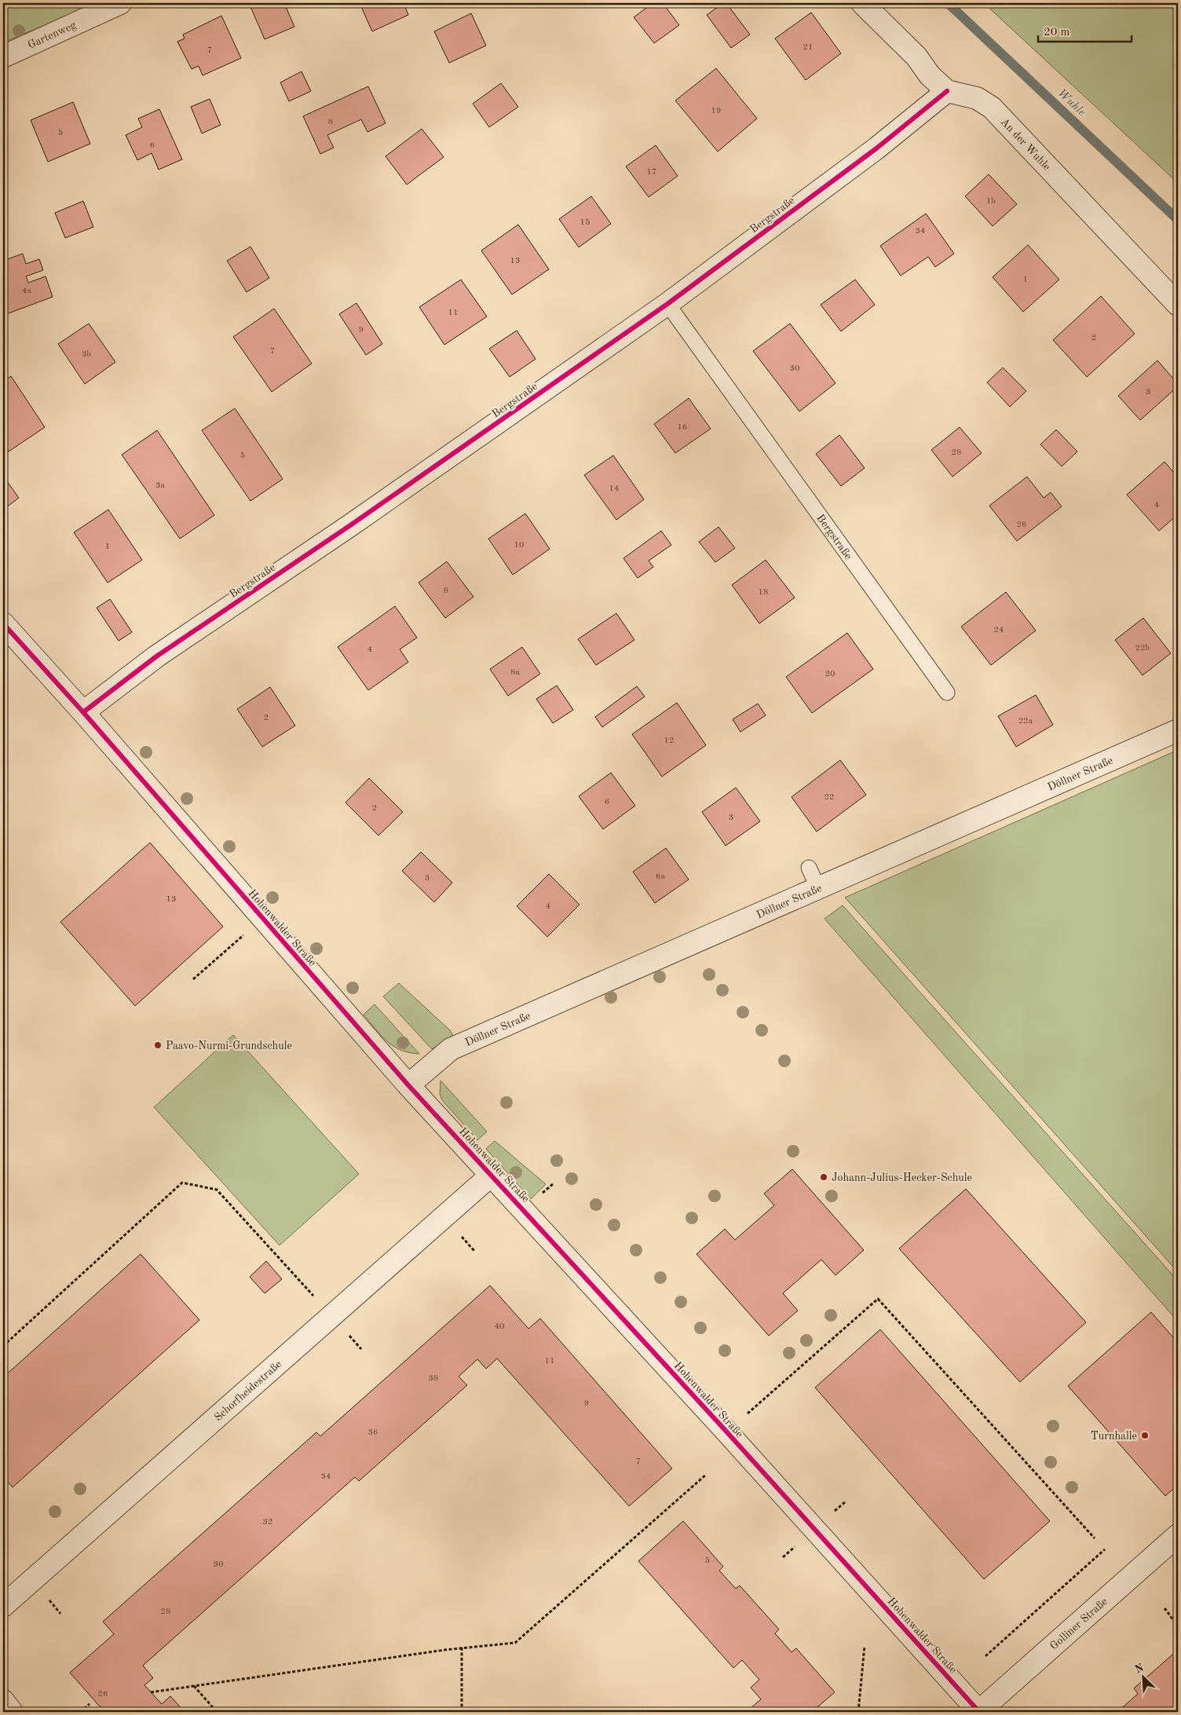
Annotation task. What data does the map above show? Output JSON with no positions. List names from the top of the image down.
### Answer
{
  "streets": {
    "street": [
      "Gartenweg",
      "An der Wuhle",
      "Bergstraße",
      "Döllner Straße",
      "Hohenwalder Straße",
      "Schorfheidestraße",
      "Golliner Straße"
    ]
  },
  "crossings": [
    ["An der Wuhle", "Bergstraße"],
    ["Bergstraße", "Hohenwalder Straße"],
    ["Döllner Straße", "Hohenwalder Straße"],
    ["Hohenwalder Straße", "Schorfheidestraße"],
    ["Hohenwalder Straße", "Golliner Straße"]
  ],
  "water": ["Wuhle"],
  "places": ["Paavo-Nurmi-Grundschule", "Johann-Julius-Hecker-Schule", "Turnhalle"],
  "house_numbers": [
    "21",
    "7",
    "19",
    "8",
    "5",
    "6",
    "17",
    "1b",
    "15",
    "34",
    "13",
    "1",
    "4a",
    "11",
    "9",
    "2",
    "7",
    "3b",
    "30",
    "3",
    "16",
    "28",
    "5",
    "3a",
    "14",
    "4",
    "26",
    "10",
    "1",
    "8",
    "18",
    "24",
    "22b",
    "4",
    "8a",
    "20",
    "2",
    "22a",
    "12",
    "22",
    "6",
    "2",
    "3",
    "6a",
    "3",
    "13",
    "4",
    "40",
    "11",
    "38",
    "9",
    "36",
    "7",
    "34",
    "32",
    "5",
    "30",
    "28",
    "26"
  ],
  "scale_bar": "20 m",
  "north": "top left"
}
